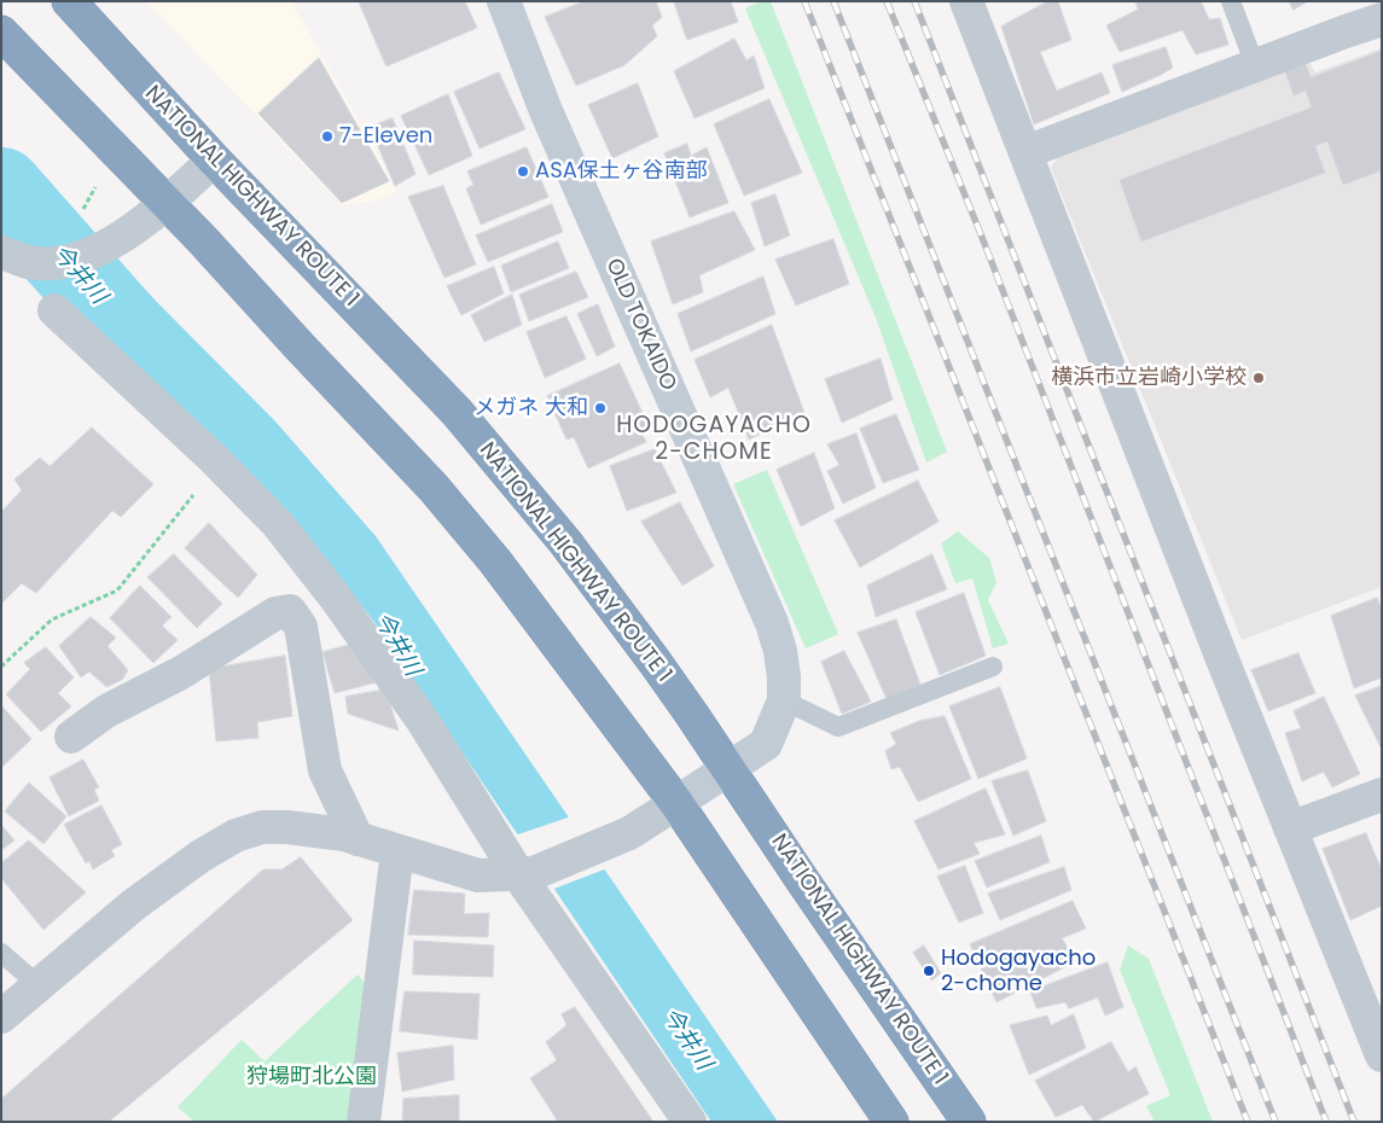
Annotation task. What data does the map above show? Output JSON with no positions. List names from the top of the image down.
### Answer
{
  "streets": {
    "highway": ["NATIONAL HIGHWAY ROUTE 1"],
    "street": ["OLD TOKAIDO"]
  },
  "crossings": [
    ["NATIONAL HIGHWAY ROUTE 1", "OLD TOKAIDO"]
  ],
  "districts": ["HODOGAYACHO 2-CHOME"],
  "water": ["今井川"],
  "parks": ["狩場町北公園"],
  "places": [
    "7-Eleven",
    "ASA保土ヶ谷南部",
    "横浜市立岩崎小学校",
    "メガネ 大和",
    "Hodogayacho 2-chome"
  ]
}
